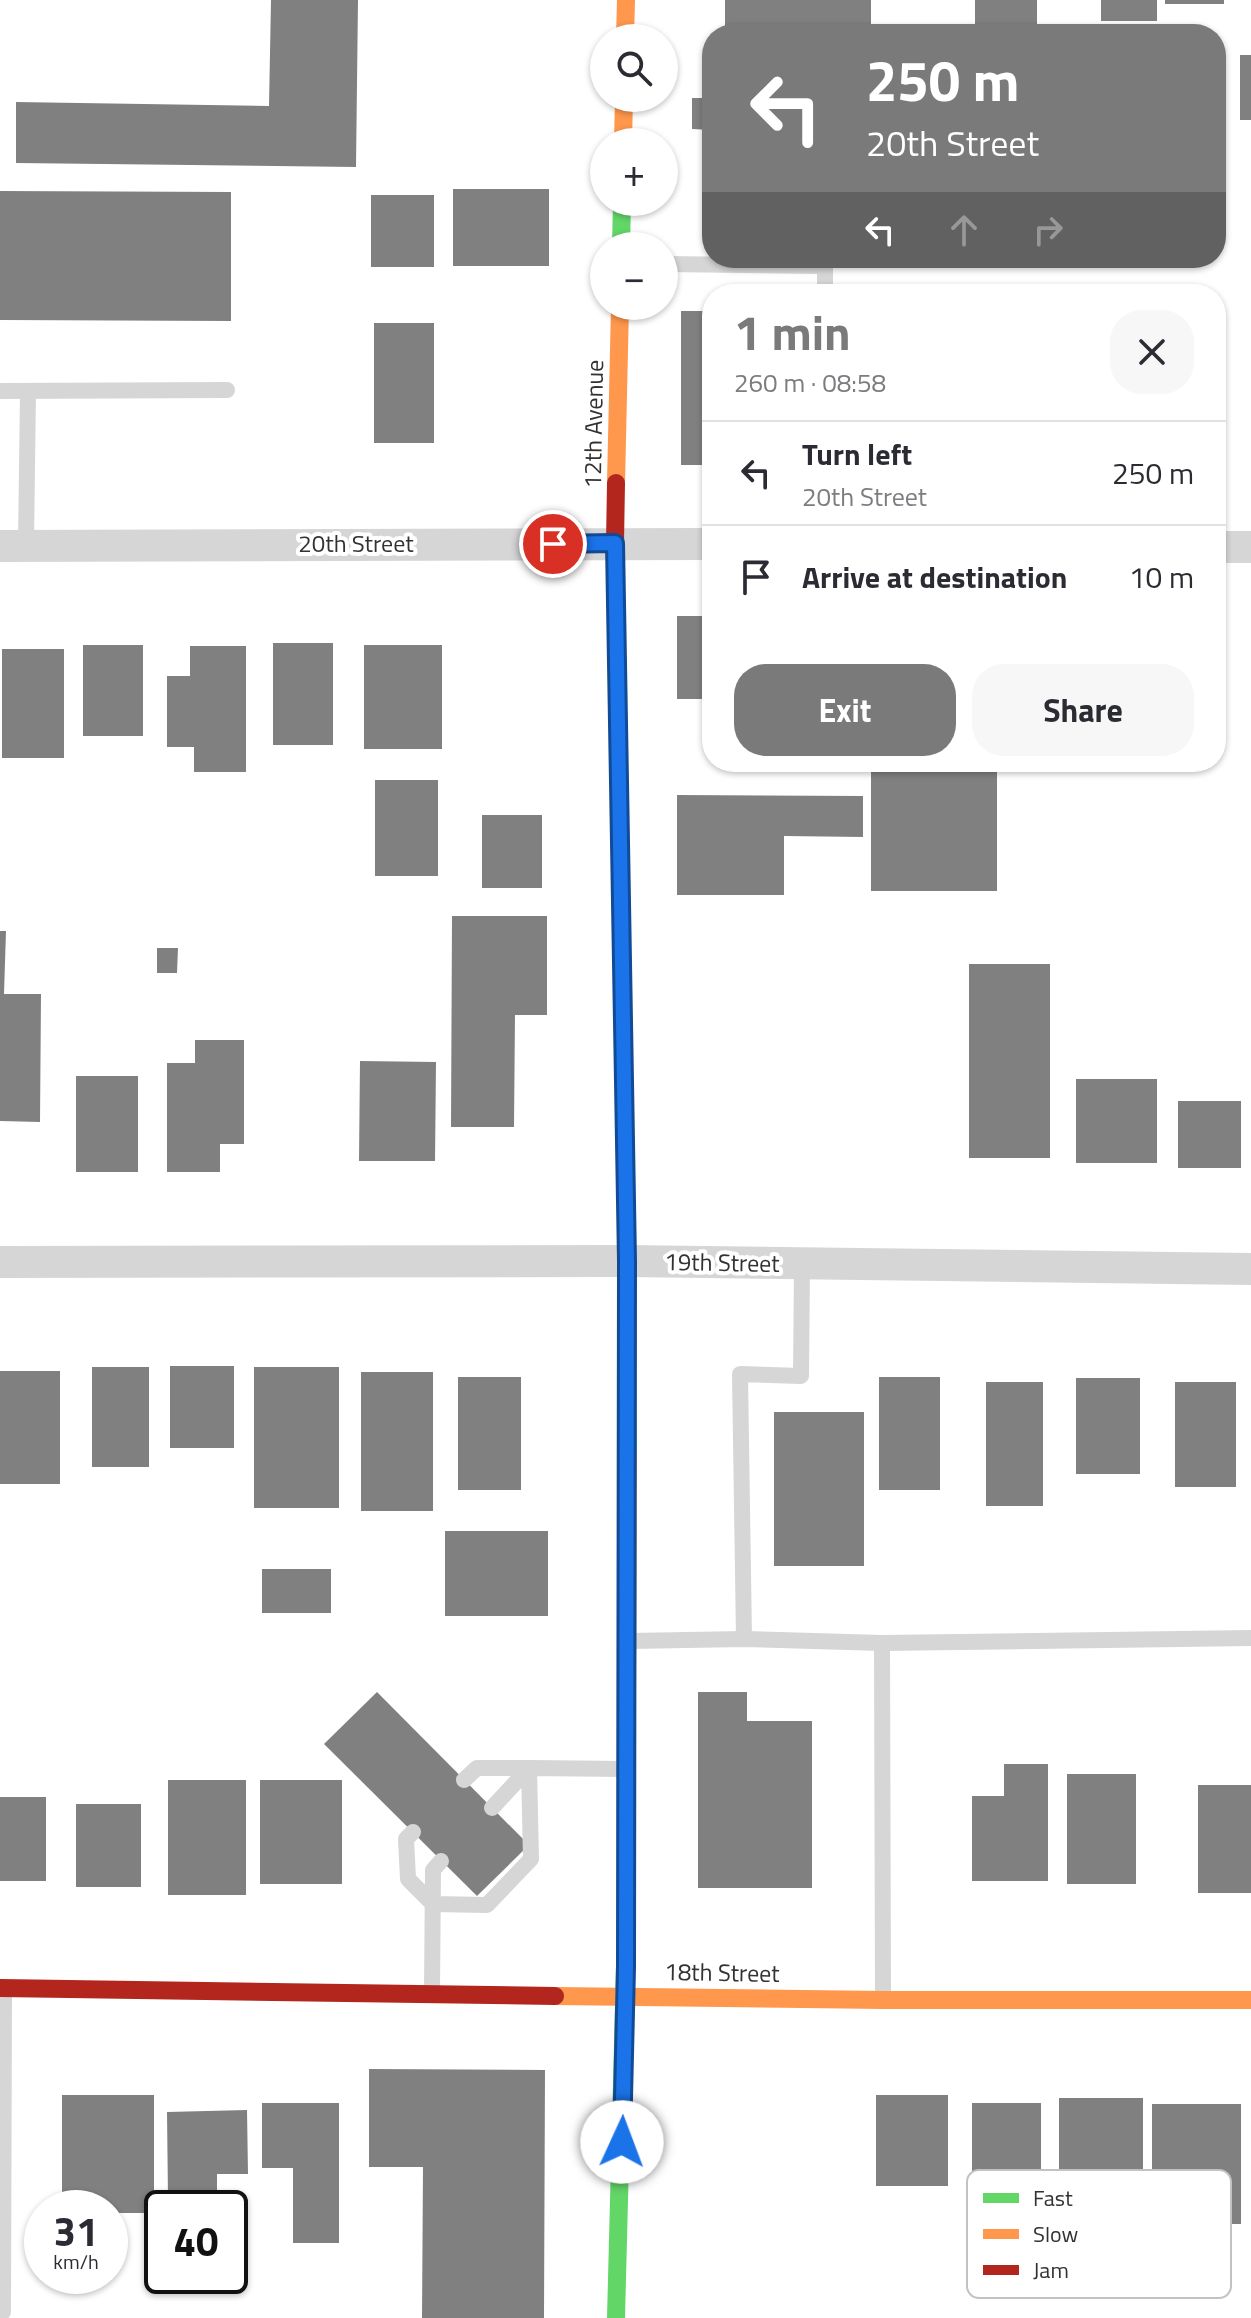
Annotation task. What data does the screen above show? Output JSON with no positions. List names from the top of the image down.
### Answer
{
  "streets": {
    "street": [
      "12th Avenue",
      "20th Street",
      "19th Street",
      "18th Street"
    ]
  },
  "crossings": [
    ["12th Avenue", "20th Street"],
    ["12th Avenue", "19th Street"],
    ["12th Avenue", "18th Street"]
  ],
  "legend": ["Fast", "Slow", "Jam"],
  "page": {
    "map_buttons": ["+", "−"],
    "turn": ["250 m", "20th Street"],
    "heading": ["1 min", "260 m · 08:58"],
    "list": [
      {
        "name": "Turn left",
        "note": "20th Street",
        "value": "250 m"
      },
      {
        "name": "Arrive at destination",
        "value": "10 m"
      }
    ],
    "buttons": ["Exit", "Share"],
    "speed": "31 km/h",
    "limit": "40"
  }
}
